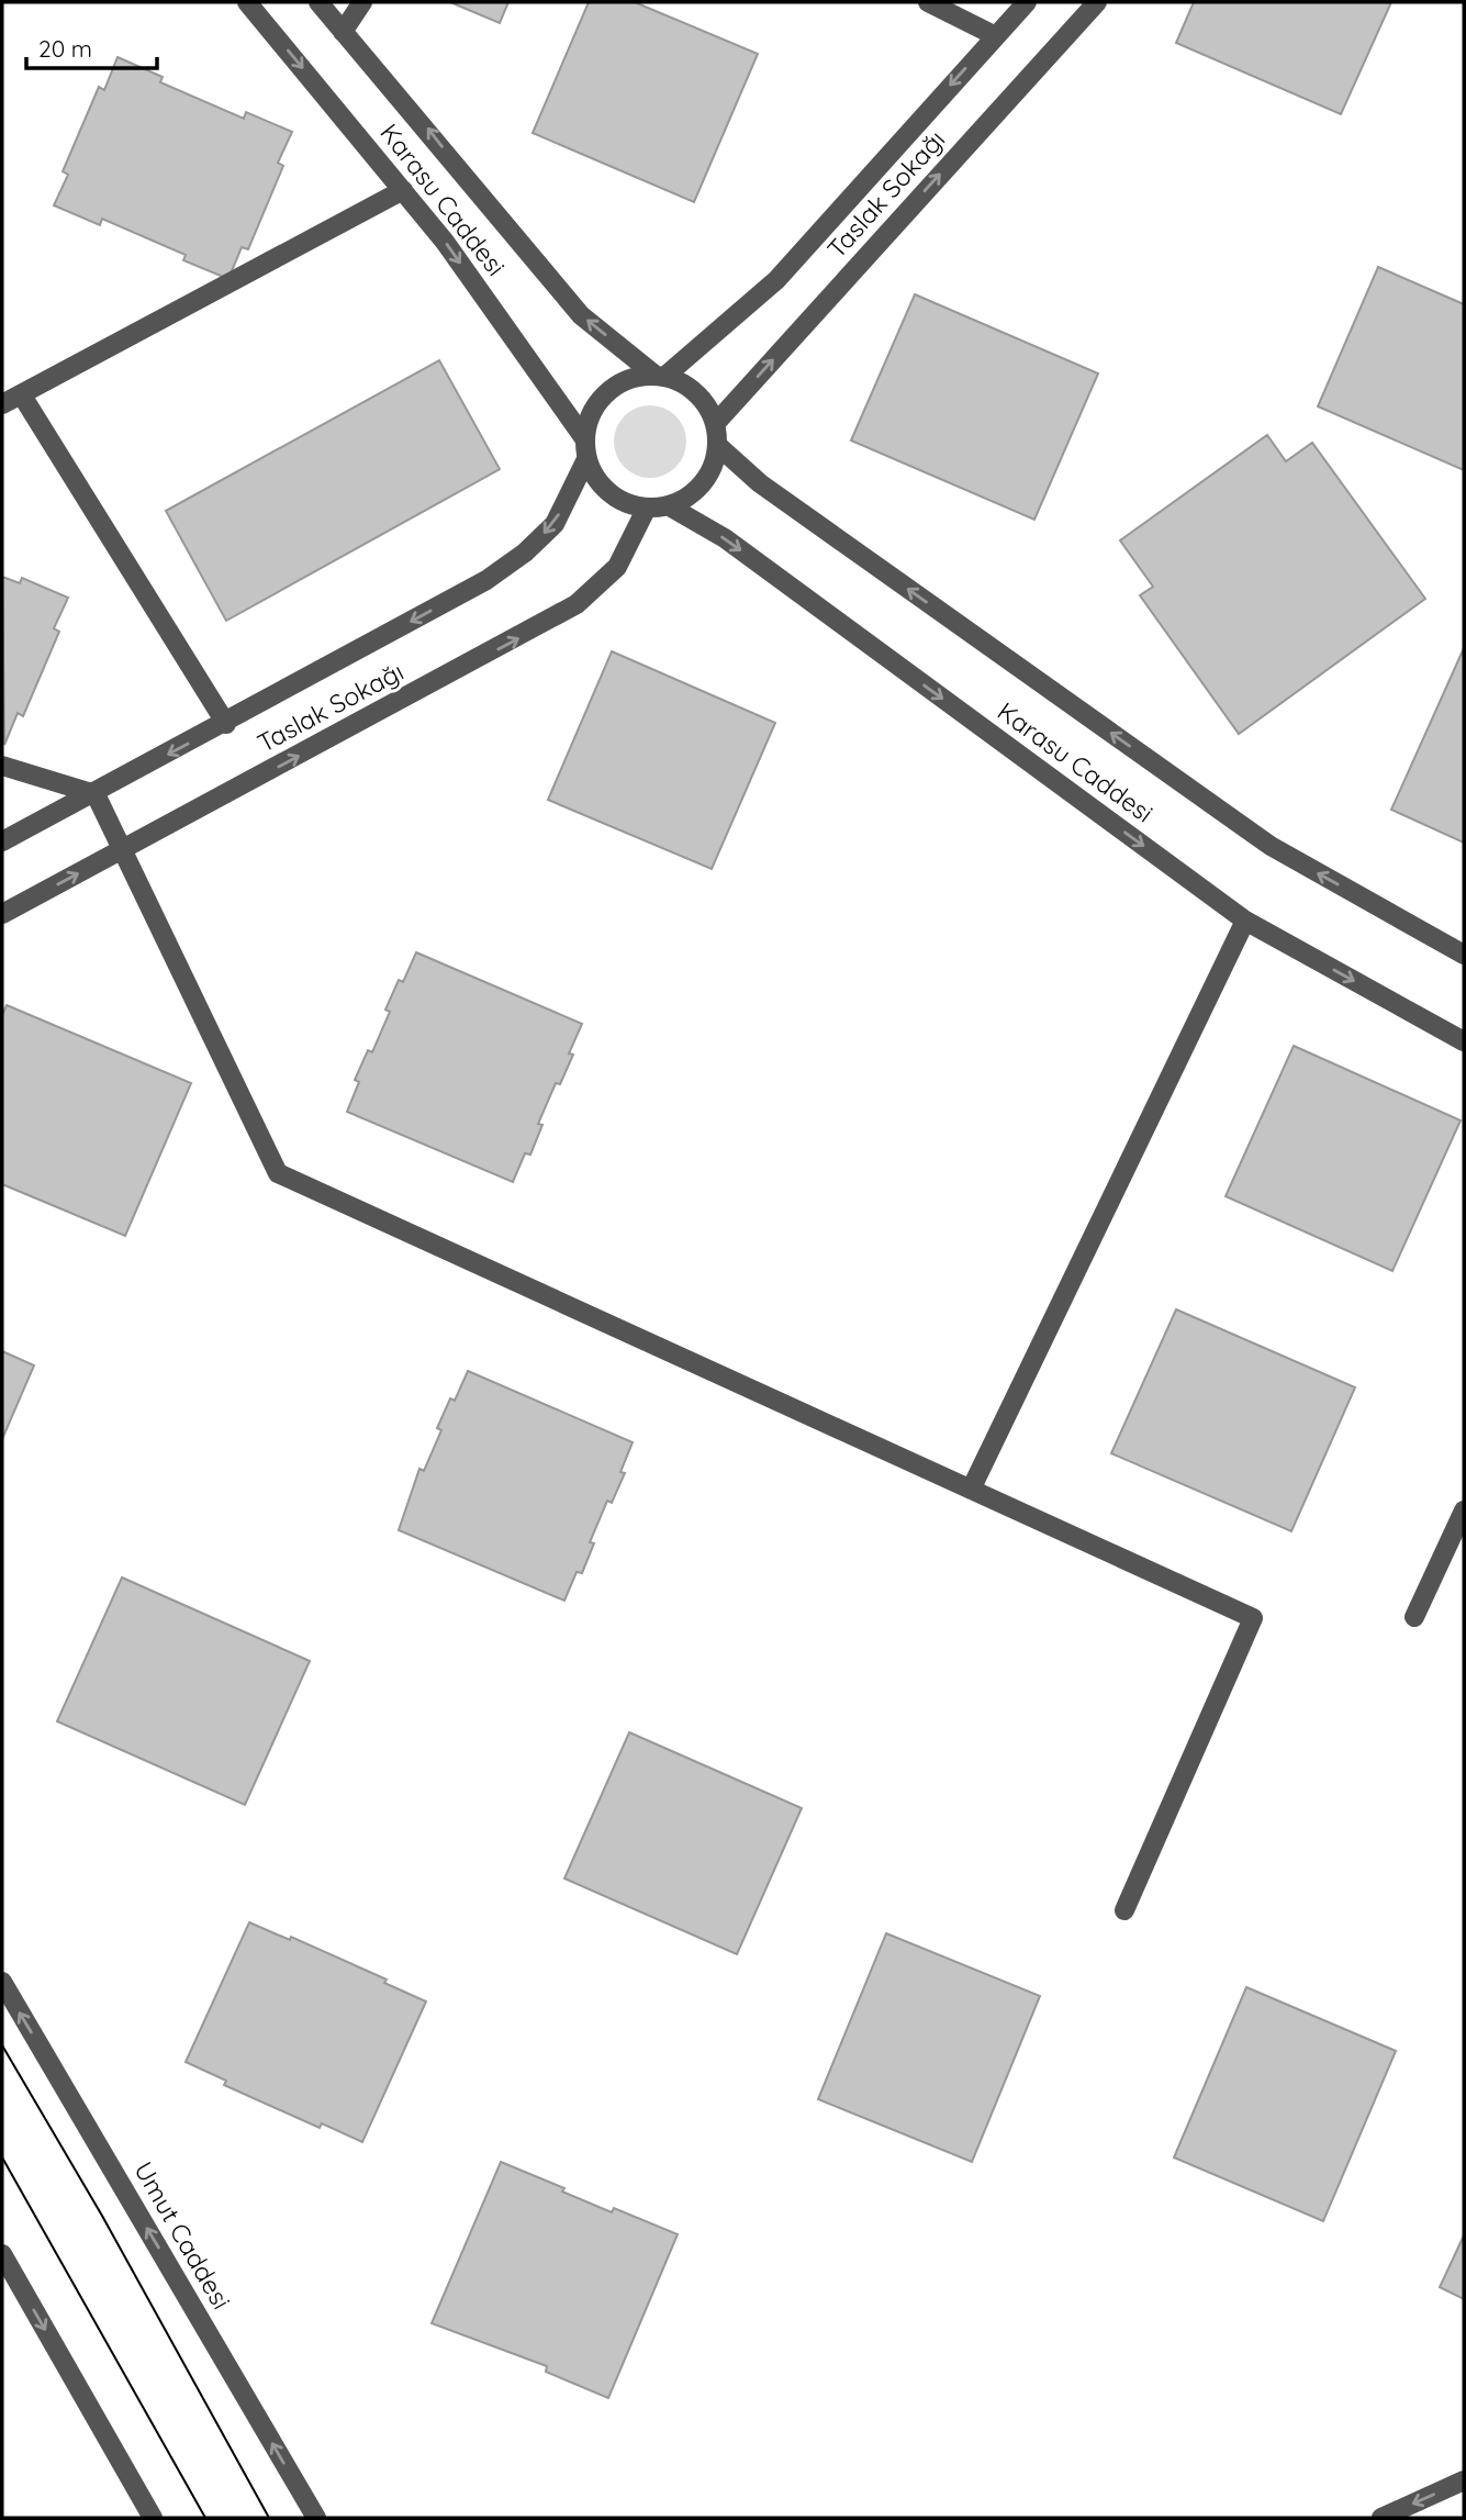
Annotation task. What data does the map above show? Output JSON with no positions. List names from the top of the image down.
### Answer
{
  "streets": {
    "street": ["Taslak Sokağı", "Karasu Caddesi", "Umut Caddesi"]
  },
  "crossings": [
    ["Taslak Sokağı", "Karasu Caddesi"]
  ],
  "scale_bar": "20 m"
}
